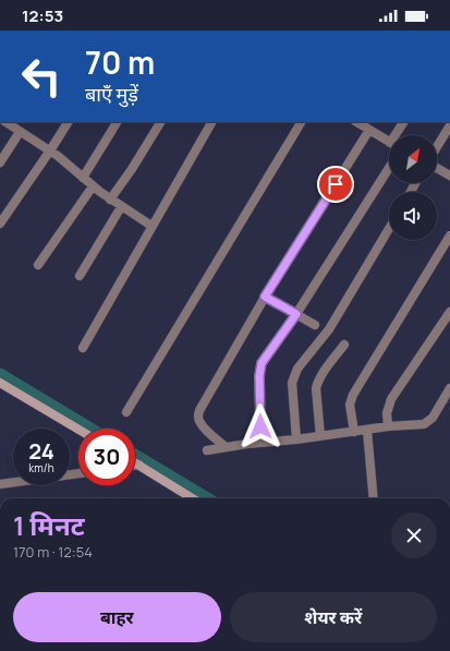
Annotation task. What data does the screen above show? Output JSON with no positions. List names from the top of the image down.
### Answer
{
  "north": "top right",
  "page": {
    "status": "12:53",
    "turn": ["70 m", "बाएँ मुड़ें"],
    "speed": "24 km/h",
    "limit": "30",
    "heading": ["1 मिनट", "170 m · 12:54"],
    "buttons": ["बाहर", "शेयर करें"]
  }
}
